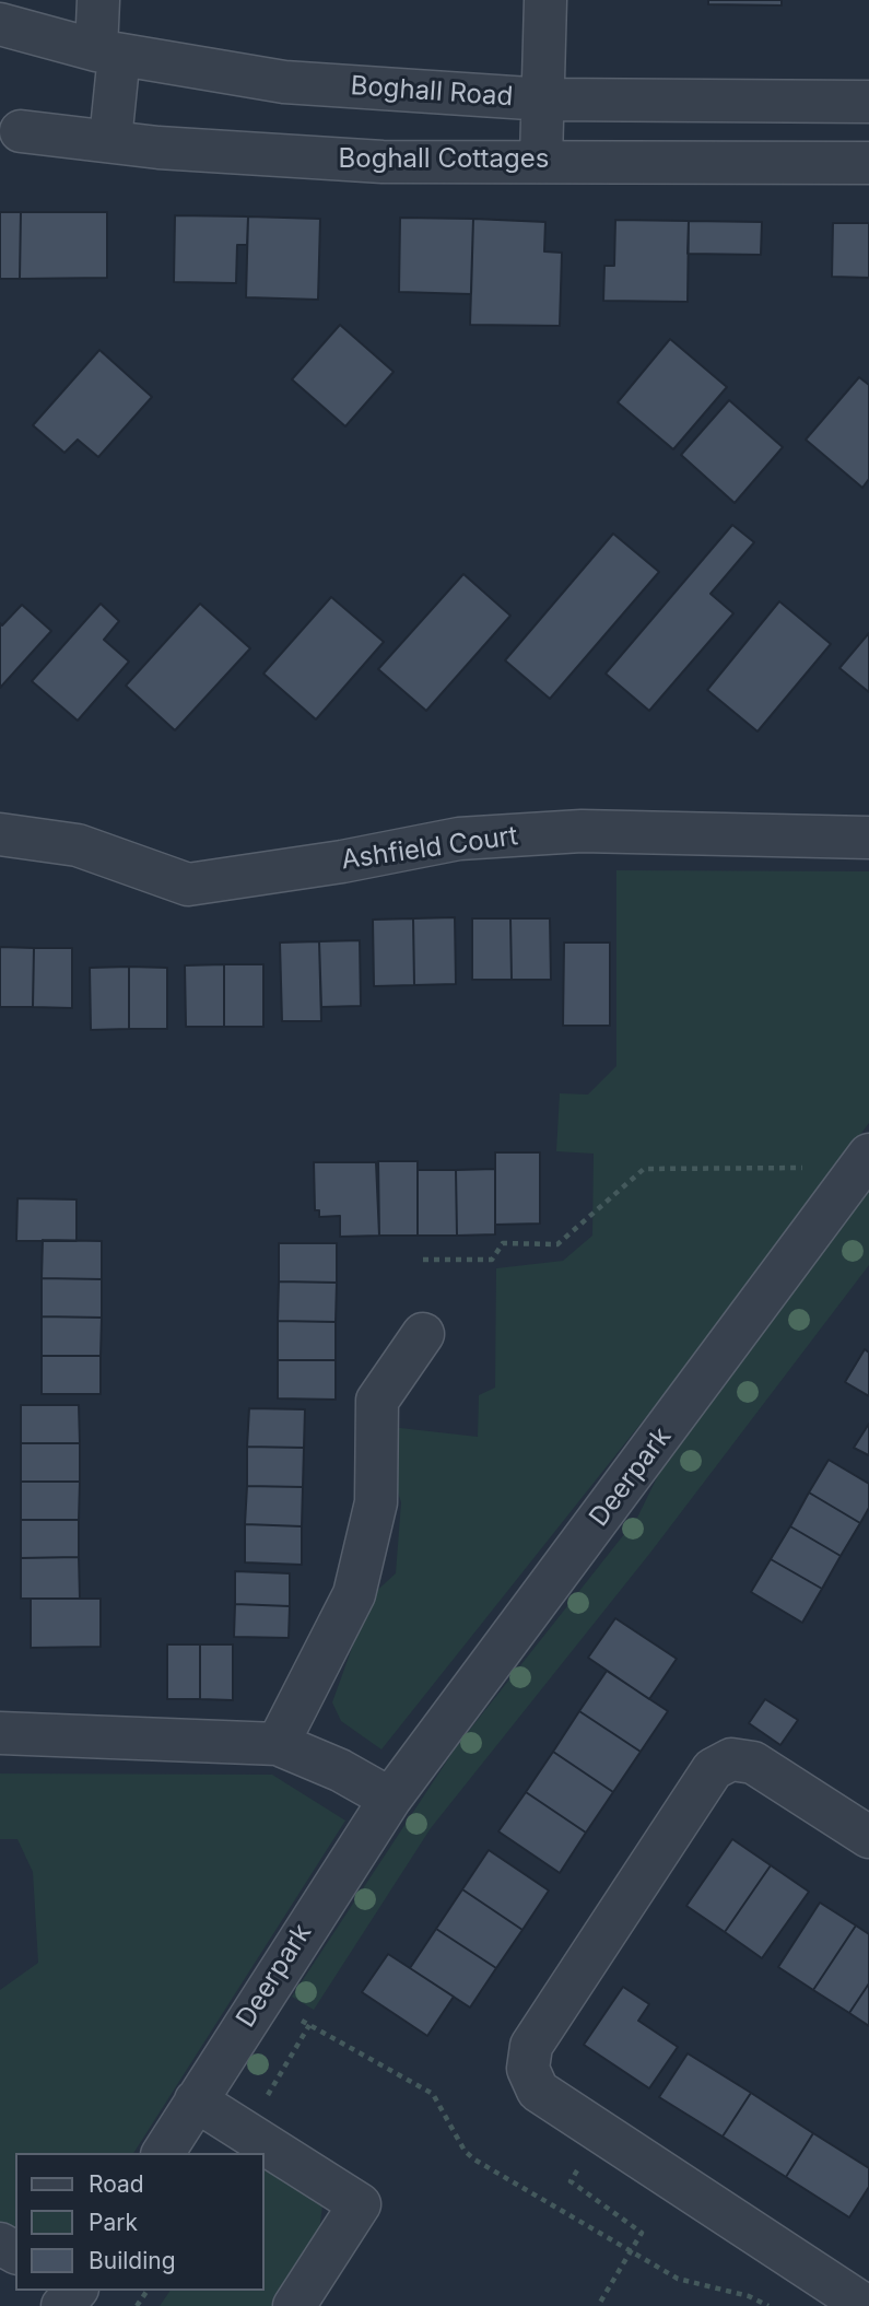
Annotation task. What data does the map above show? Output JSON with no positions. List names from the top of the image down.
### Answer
{
  "streets": {
    "street": [
      "Boghall Road",
      "Boghall Cottages",
      "Ashfield Court",
      "Deerpark"
    ]
  },
  "legend": ["Road", "Park", "Building"]
}
